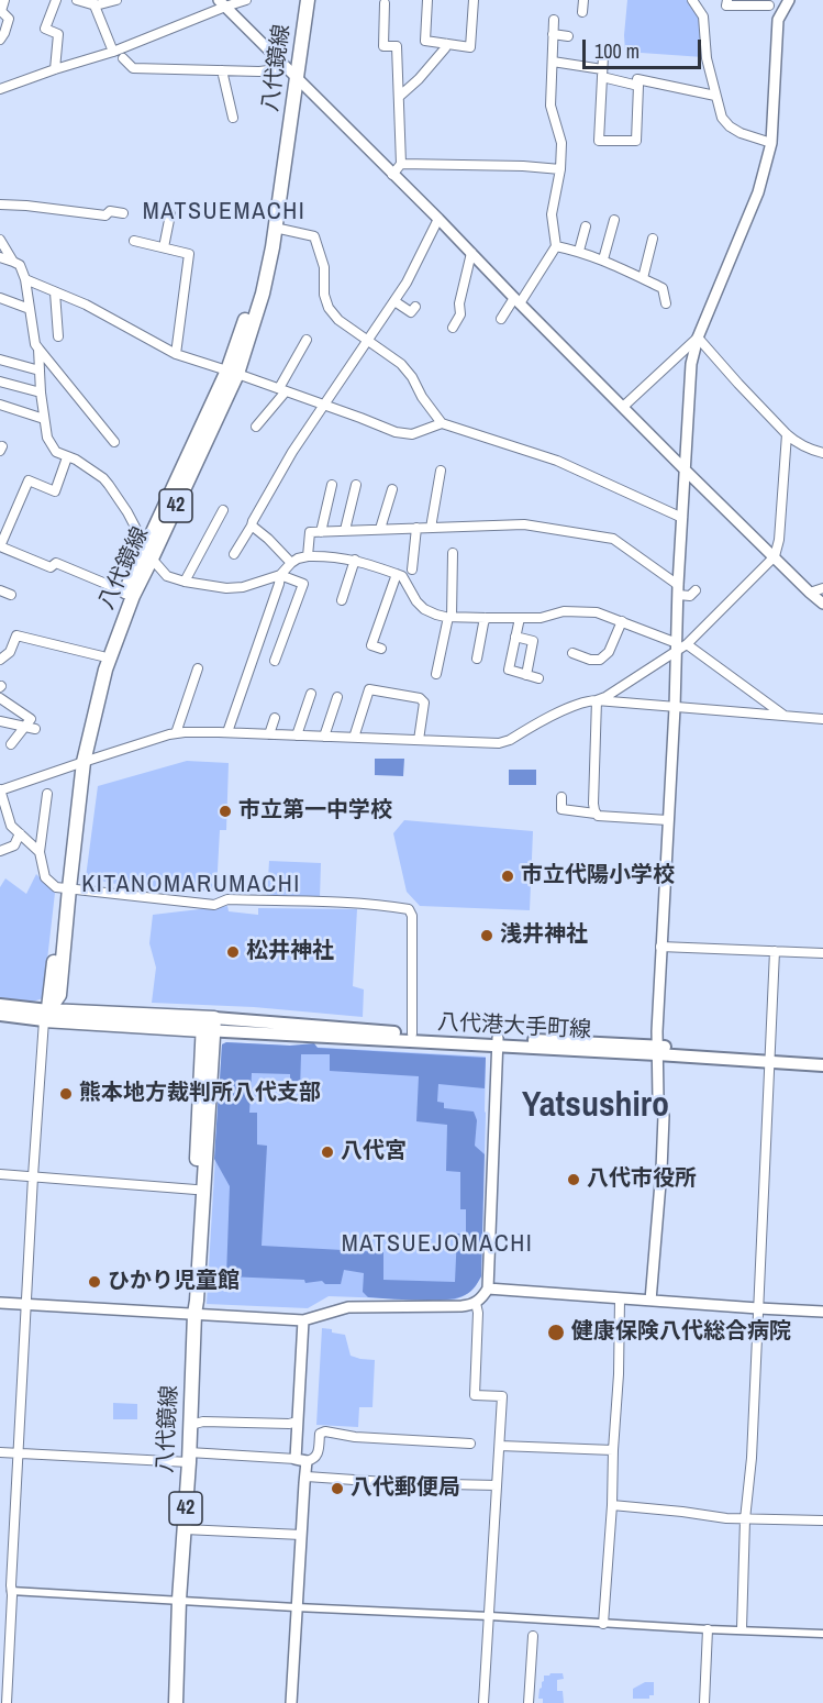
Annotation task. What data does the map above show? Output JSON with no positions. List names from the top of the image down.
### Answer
{
  "streets": {
    "main road": ["八代鏡線", "42", "八代港大手町線"]
  },
  "crossings": [
    ["八代鏡線", "八代港大手町線"]
  ],
  "districts": [
    "MATSUEMACHI",
    "KITANOMARUMACHI",
    "Yatsushiro",
    "MATSUEJOMACHI"
  ],
  "places": [
    "市立第一中学校",
    "市立代陽小学校",
    "浅井神社",
    "松井神社",
    "熊本地方裁判所八代支部",
    "八代宮",
    "八代市役所",
    "ひかり児童館",
    "健康保険八代総合病院",
    "八代郵便局"
  ],
  "scale_bar": "100 m"
}
